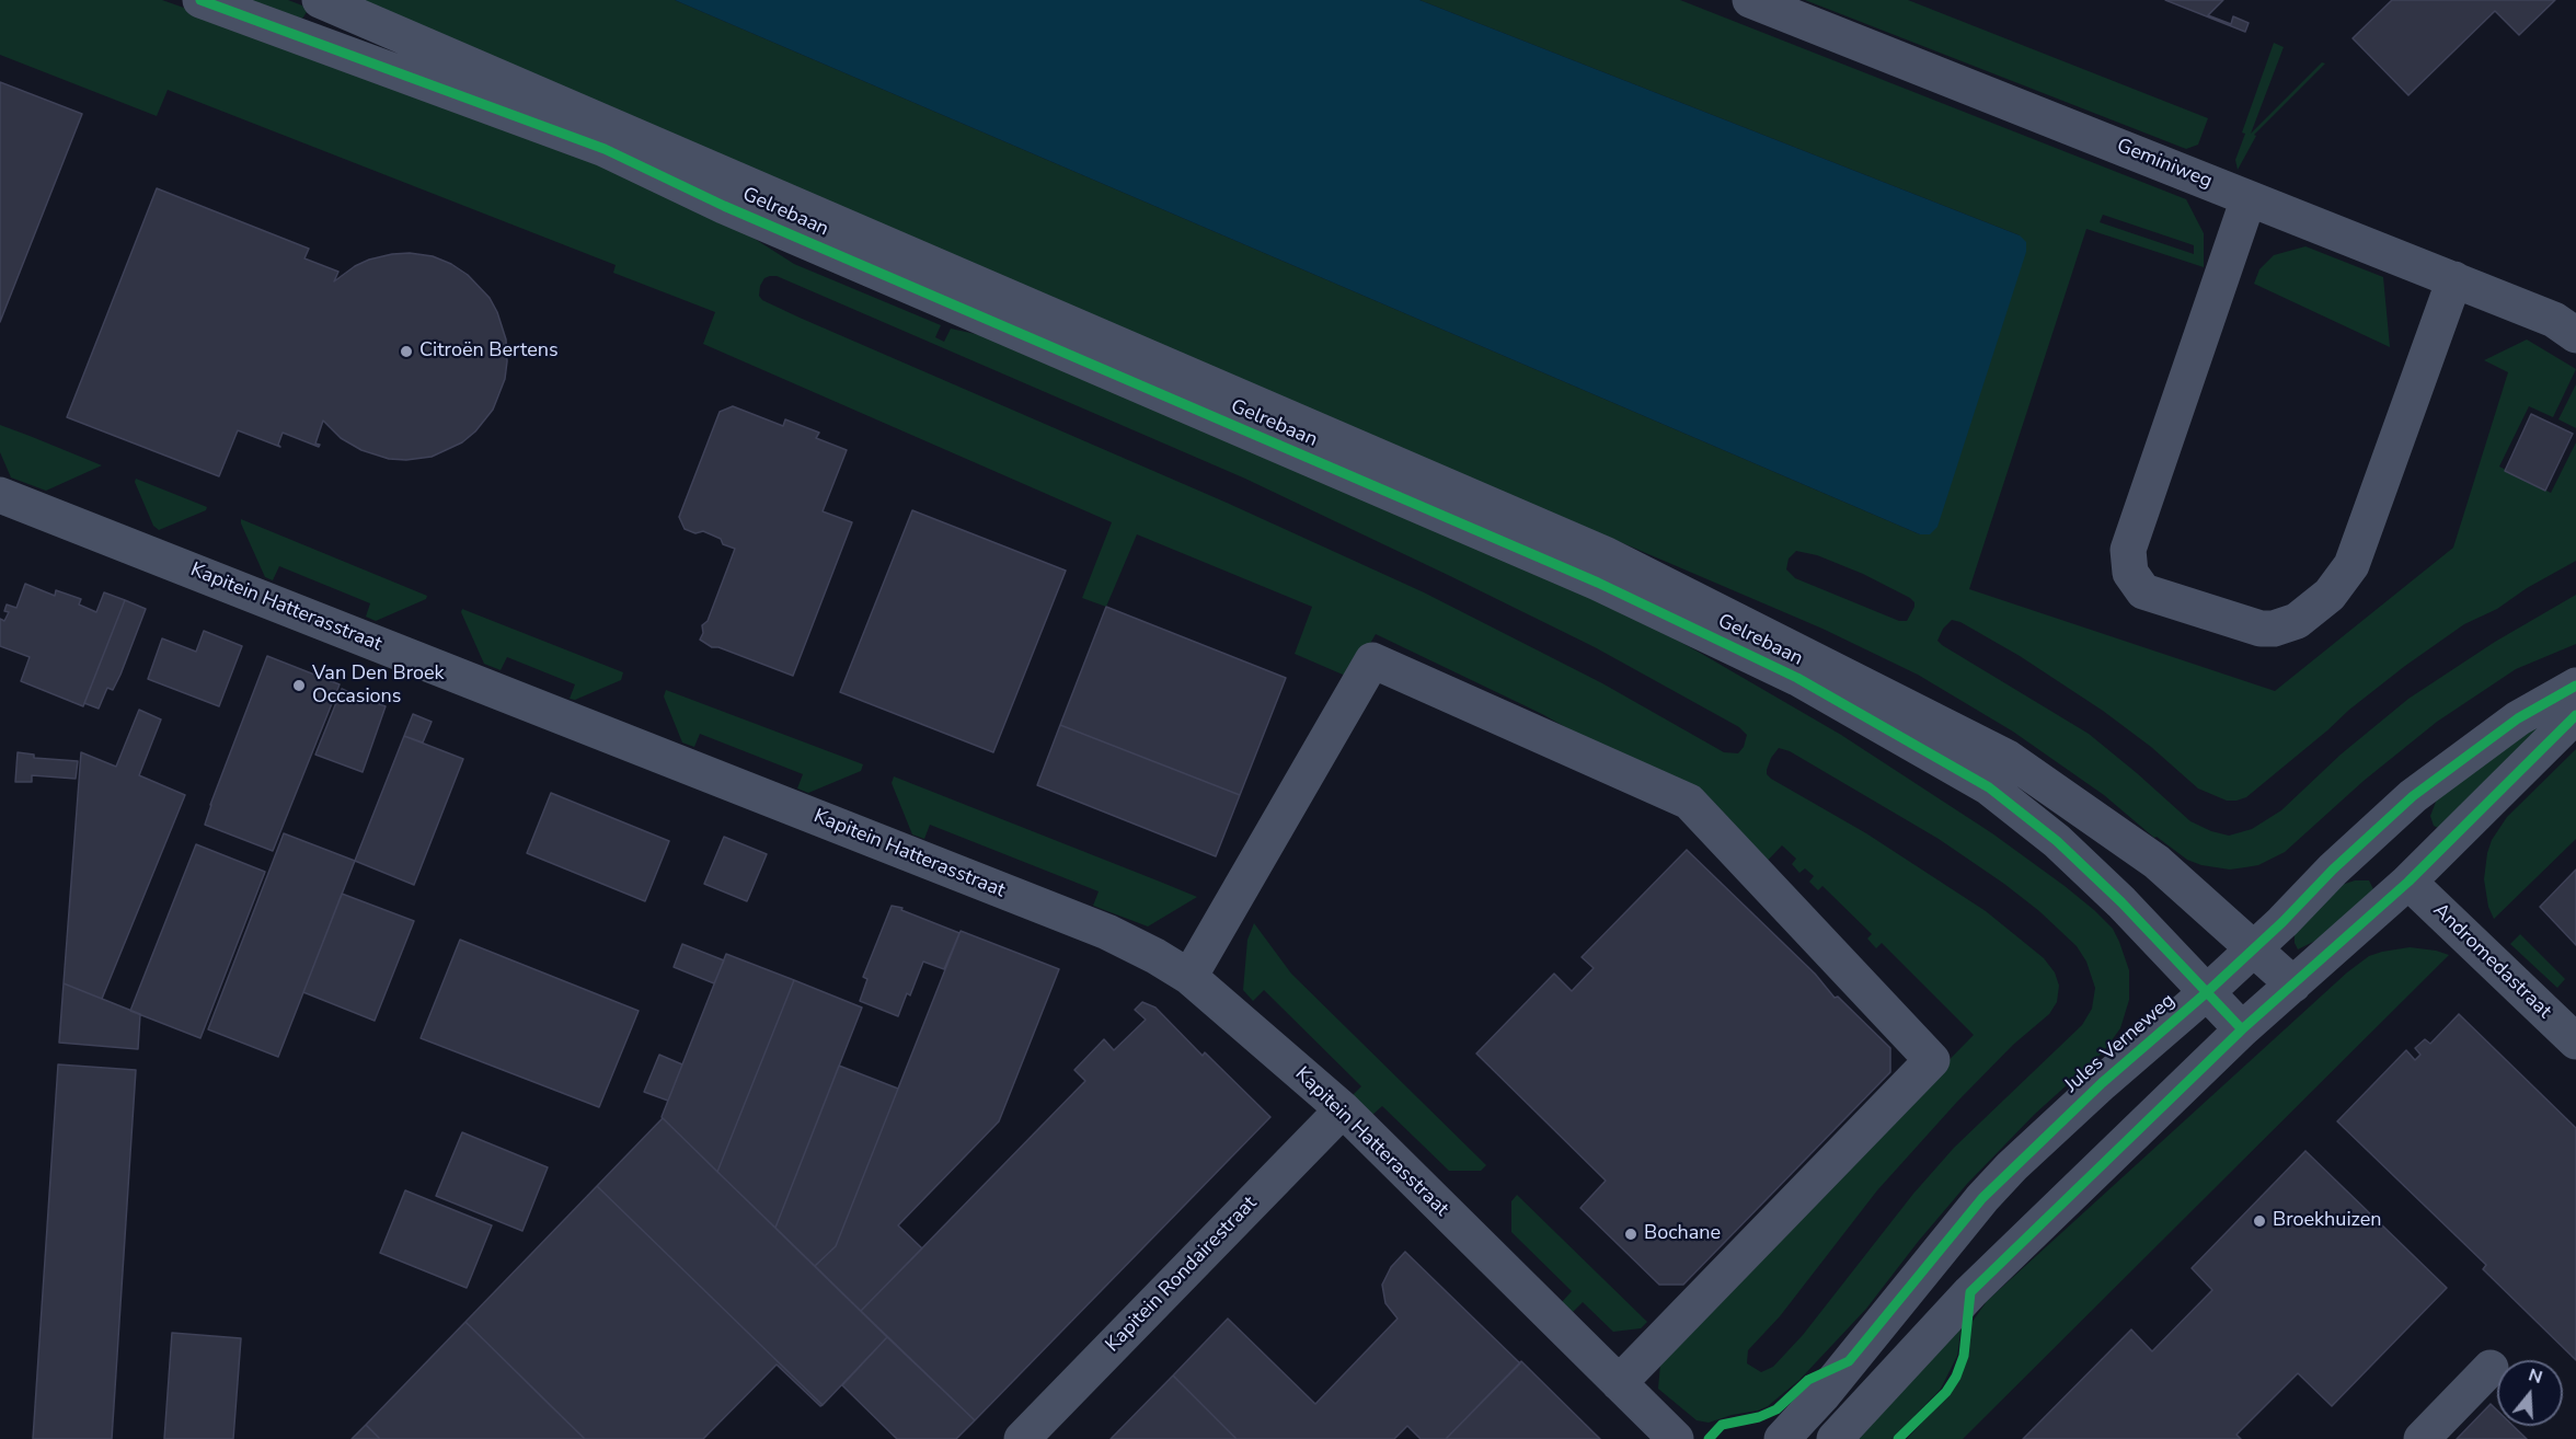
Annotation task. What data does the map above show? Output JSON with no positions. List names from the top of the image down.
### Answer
{
  "streets": {
    "street": [
      "Geminiweg",
      "Gelrebaan",
      "Kapitein Hatterasstraat",
      "Andromedastraat",
      "Jules Verneweg",
      "Kapitein Rondairestraat"
    ]
  },
  "crossings": [
    ["Gelrebaan", "Jules Verneweg"],
    ["Kapitein Hatterasstraat", "Kapitein Rondairestraat"]
  ],
  "places": [
    "Citroën Bertens",
    "Van Den Broek Occasions",
    "Broekhuizen",
    "Bochane"
  ],
  "north": "top"
}
